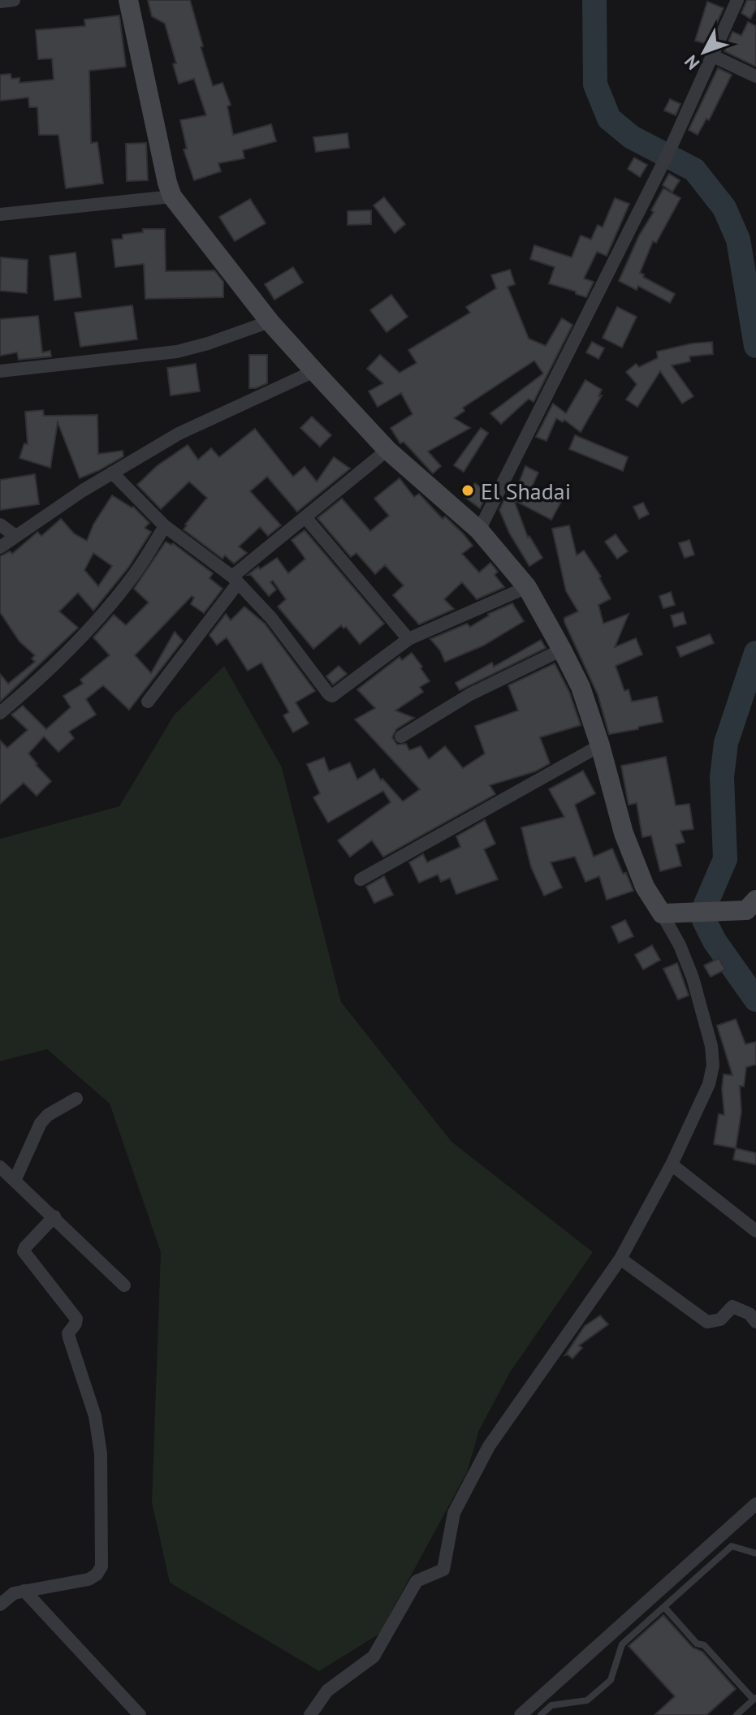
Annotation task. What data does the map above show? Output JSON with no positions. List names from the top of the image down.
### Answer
{
  "places": ["El Shadai"],
  "north": "bottom left"
}
